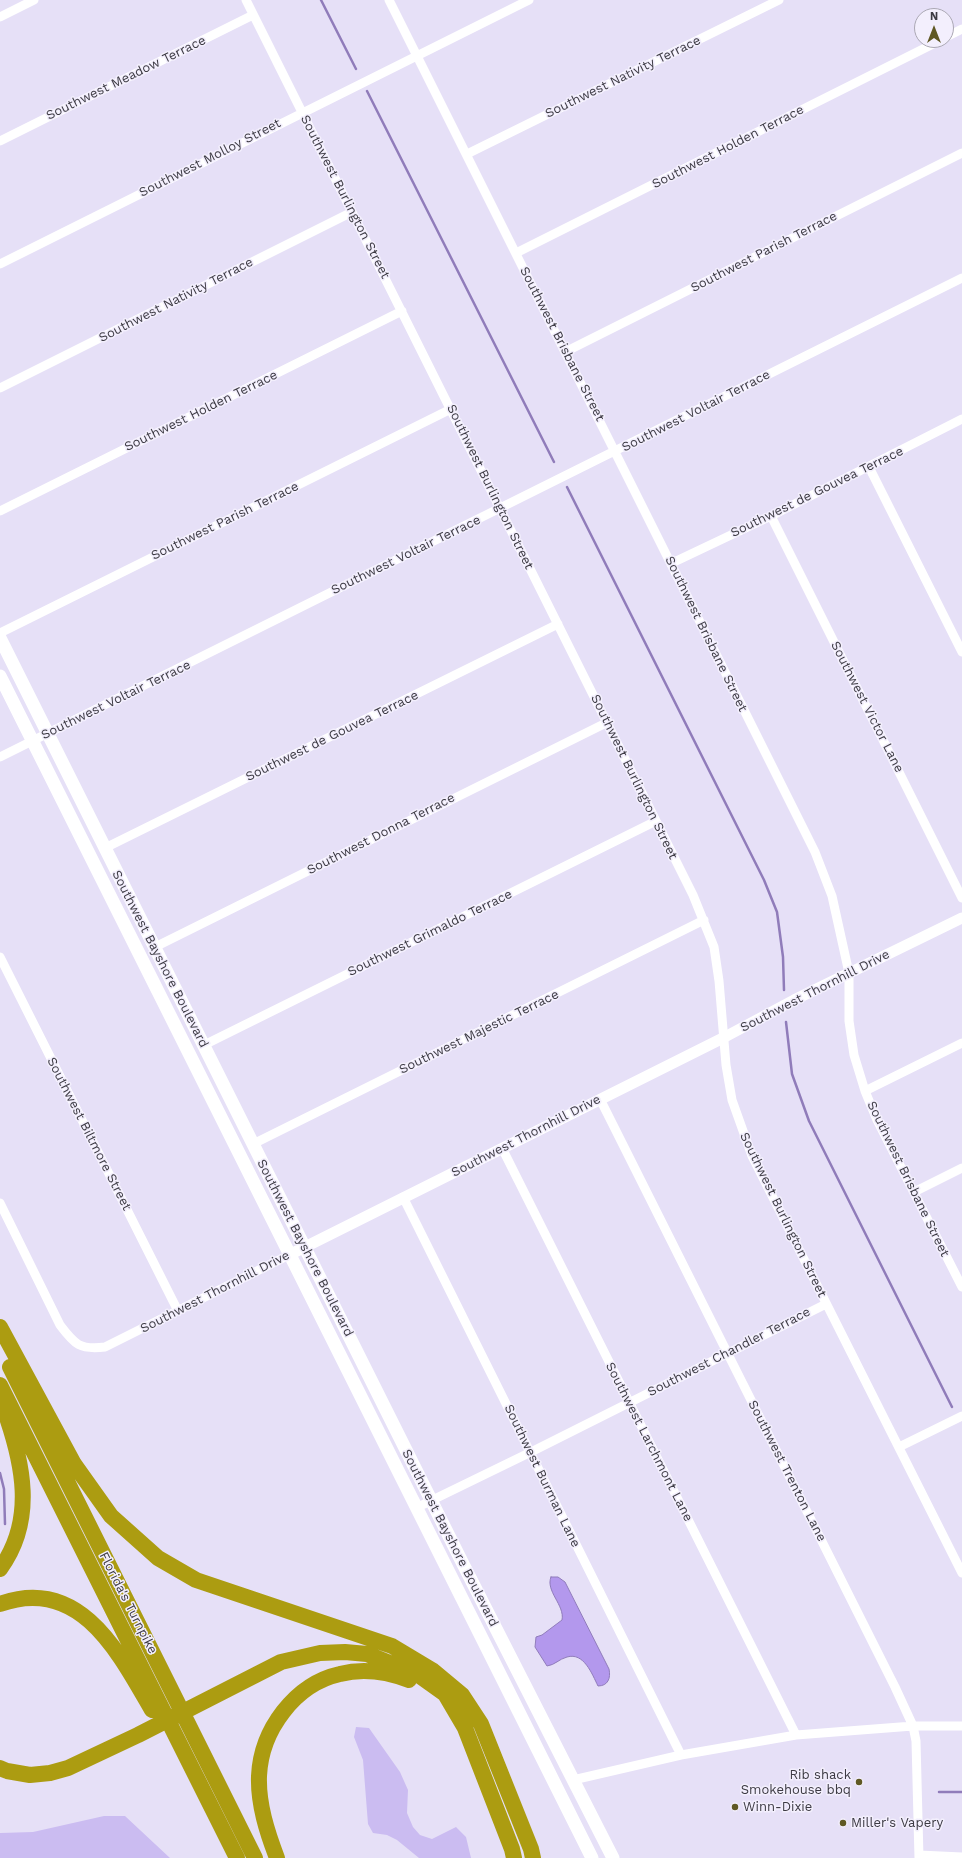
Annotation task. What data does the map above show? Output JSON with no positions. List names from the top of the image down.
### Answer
{
  "streets": {
    "highway": ["Florida's Turnpike"],
    "main road": ["Southwest Bayshore Boulevard"],
    "street": [
      "Southwest Nativity Terrace",
      "Southwest Meadow Terrace",
      "Southwest Holden Terrace",
      "Southwest Molloy Street",
      "Southwest Burlington Street",
      "Southwest Parish Terrace",
      "Southwest Brisbane Street",
      "Southwest Voltair Terrace",
      "Southwest de Gouvea Terrace",
      "Southwest Victor Lane",
      "Southwest Donna Terrace",
      "Southwest Grimaldo Terrace",
      "Southwest Thornhill Drive",
      "Southwest Majestic Terrace",
      "Southwest Biltmore Street",
      "Southwest Chandler Terrace",
      "Southwest Larchmont Lane",
      "Southwest Trenton Lane",
      "Southwest Burman Lane"
    ]
  },
  "crossings": [
    ["Southwest Nativity Terrace", "Southwest Burlington Street"],
    ["Southwest Nativity Terrace", "Southwest Brisbane Street"],
    ["Southwest Meadow Terrace", "Southwest Burlington Street"],
    ["Southwest Holden Terrace", "Southwest Burlington Street"],
    ["Southwest Holden Terrace", "Southwest Brisbane Street"],
    ["Southwest Molloy Street", "Southwest Burlington Street"],
    ["Southwest Molloy Street", "Southwest Brisbane Street"],
    ["Southwest Burlington Street", "Southwest Parish Terrace"],
    ["Southwest Burlington Street", "Southwest Voltair Terrace"],
    ["Southwest Burlington Street", "Southwest de Gouvea Terrace"],
    ["Southwest Burlington Street", "Southwest Donna Terrace"],
    ["Southwest Burlington Street", "Southwest Grimaldo Terrace"],
    ["Southwest Burlington Street", "Southwest Thornhill Drive"],
    ["Southwest Burlington Street", "Southwest Majestic Terrace"],
    ["Southwest Burlington Street", "Southwest Chandler Terrace"],
    ["Southwest Parish Terrace", "Southwest Brisbane Street"],
    ["Southwest Brisbane Street", "Southwest Voltair Terrace"],
    ["Southwest Brisbane Street", "Southwest de Gouvea Terrace"],
    ["Southwest Brisbane Street", "Southwest Thornhill Drive"],
    ["Southwest Voltair Terrace", "Southwest Bayshore Boulevard"],
    ["Southwest de Gouvea Terrace", "Southwest Victor Lane"],
    ["Southwest de Gouvea Terrace", "Southwest Bayshore Boulevard"],
    ["Southwest Donna Terrace", "Southwest Bayshore Boulevard"],
    ["Southwest Grimaldo Terrace", "Southwest Bayshore Boulevard"],
    ["Southwest Bayshore Boulevard", "Southwest Thornhill Drive"],
    ["Southwest Bayshore Boulevard", "Southwest Majestic Terrace"],
    ["Southwest Bayshore Boulevard", "Southwest Chandler Terrace"],
    ["Southwest Thornhill Drive", "Southwest Biltmore Street"],
    ["Southwest Thornhill Drive", "Southwest Larchmont Lane"],
    ["Southwest Thornhill Drive", "Southwest Trenton Lane"],
    ["Southwest Thornhill Drive", "Southwest Burman Lane"],
    ["Southwest Chandler Terrace", "Southwest Larchmont Lane"],
    ["Southwest Chandler Terrace", "Southwest Trenton Lane"],
    ["Southwest Chandler Terrace", "Southwest Burman Lane"]
  ],
  "places": ["Rib shack Smokehouse bbq", "Winn-Dixie", "Miller's Vapery"],
  "north": "top"
}
